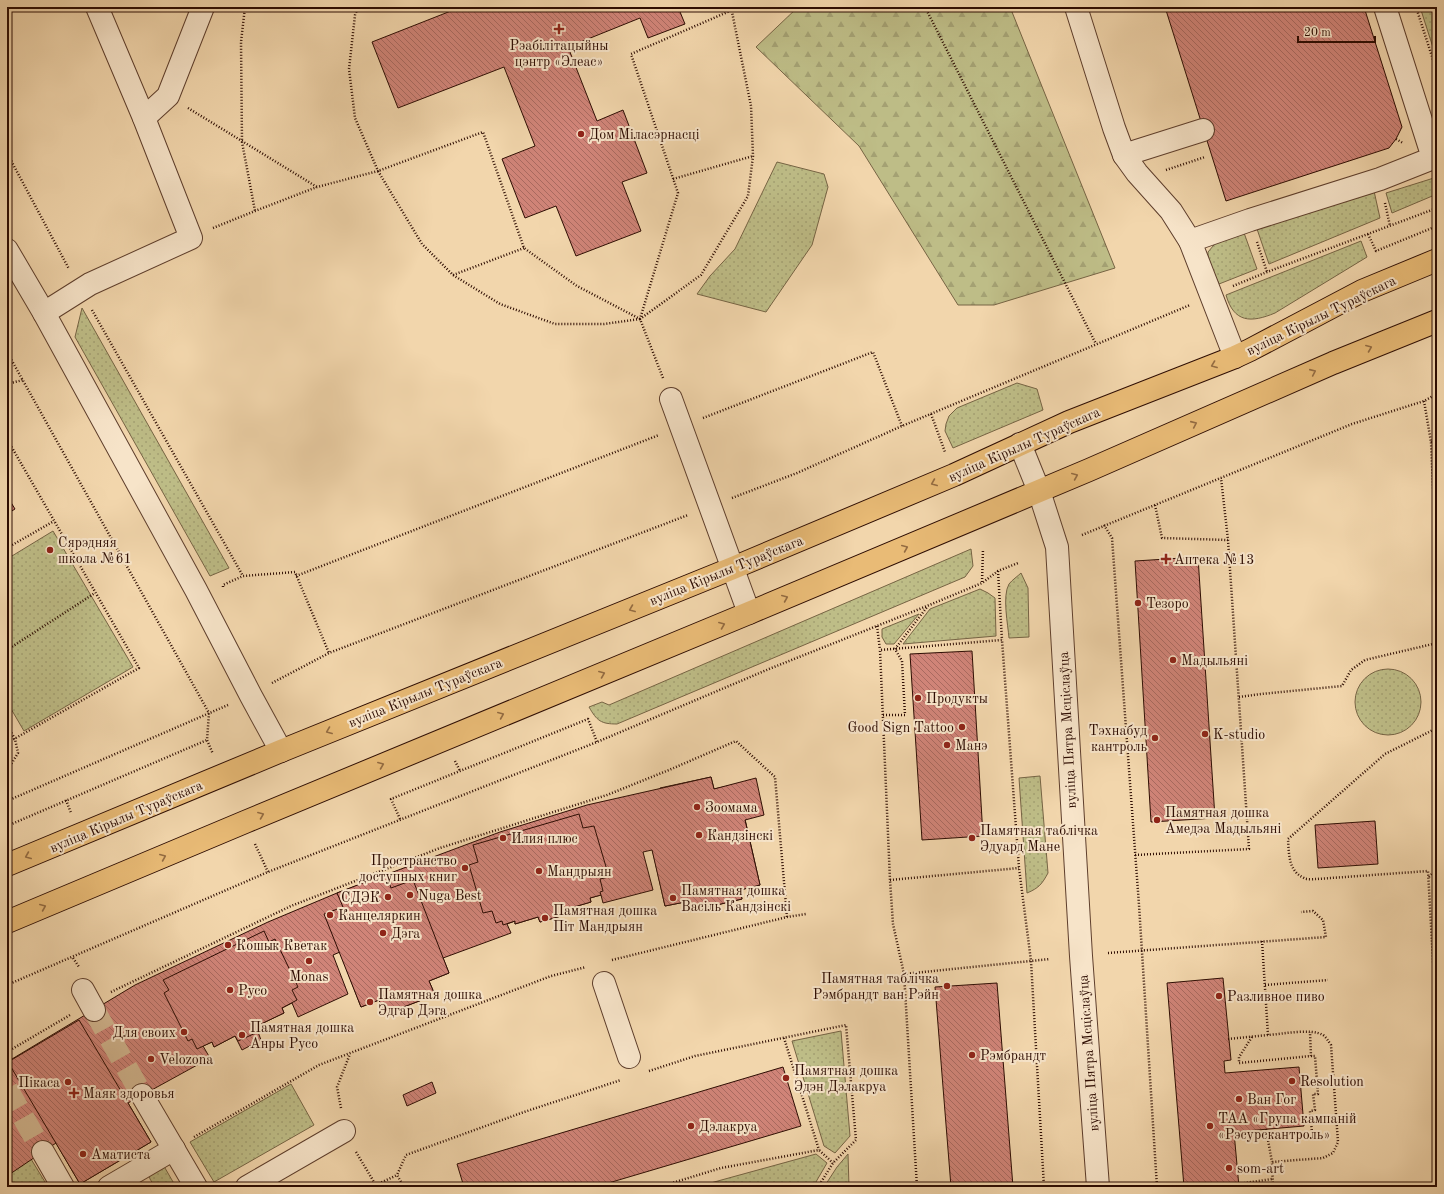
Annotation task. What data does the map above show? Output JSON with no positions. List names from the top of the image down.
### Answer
{
  "streets": {
    "main road": ["вуліца Кірылы Тураўскага"],
    "street": ["вуліца Пятра Мсціслаўца"]
  },
  "crossings": [
    ["вуліца Кірылы Тураўскага", "вуліца Пятра Мсціслаўца"]
  ],
  "places": {
    "health": ["Рэабілітацыйны цэнтр «Элеас»", "Аптека №13", "Маяк здоровья"],
    "other": [
      "Дом Міласэрнасці",
      "Сярэдняя школа №61",
      "Тезоро",
      "Мадыльяні",
      "Продукты",
      "Good Sign Tattoo",
      "K-studio",
      "Тэхнабуд кантроль",
      "Манэ",
      "Зоомама",
      "Памятная дошка Амедэа Мадыльяні",
      "Кандзінскі",
      "Илия плюс",
      "Памятная таблічка Эдуард Мане",
      "Пространство доступных книг",
      "Мандрыян",
      "Nuga Best",
      "СДЭК",
      "Памятная дошка Васіль Кандзінскі",
      "Канцеляркин",
      "Памятная дошка Піт Мандрыян",
      "Дэга",
      "Кошык Кветак",
      "Monas",
      "Памятная таблічка Рэмбрандт ван Рэйн",
      "Русо",
      "Разливное пиво",
      "Памятная дошка Эдгар Дэга",
      "Для своих",
      "Памятная дошка Анры Русо",
      "Рэмбрандт",
      "Velozona",
      "Памятная дошка Эдэн Дэлакруа",
      "Resolution",
      "Пікаса",
      "Ван Гог",
      "Дэлакруа",
      "ТАА «Група кампаній «Рэсурскантроль»",
      "Аматиста",
      "som-art"
    ]
  },
  "scale_bar": "20 m"
}
